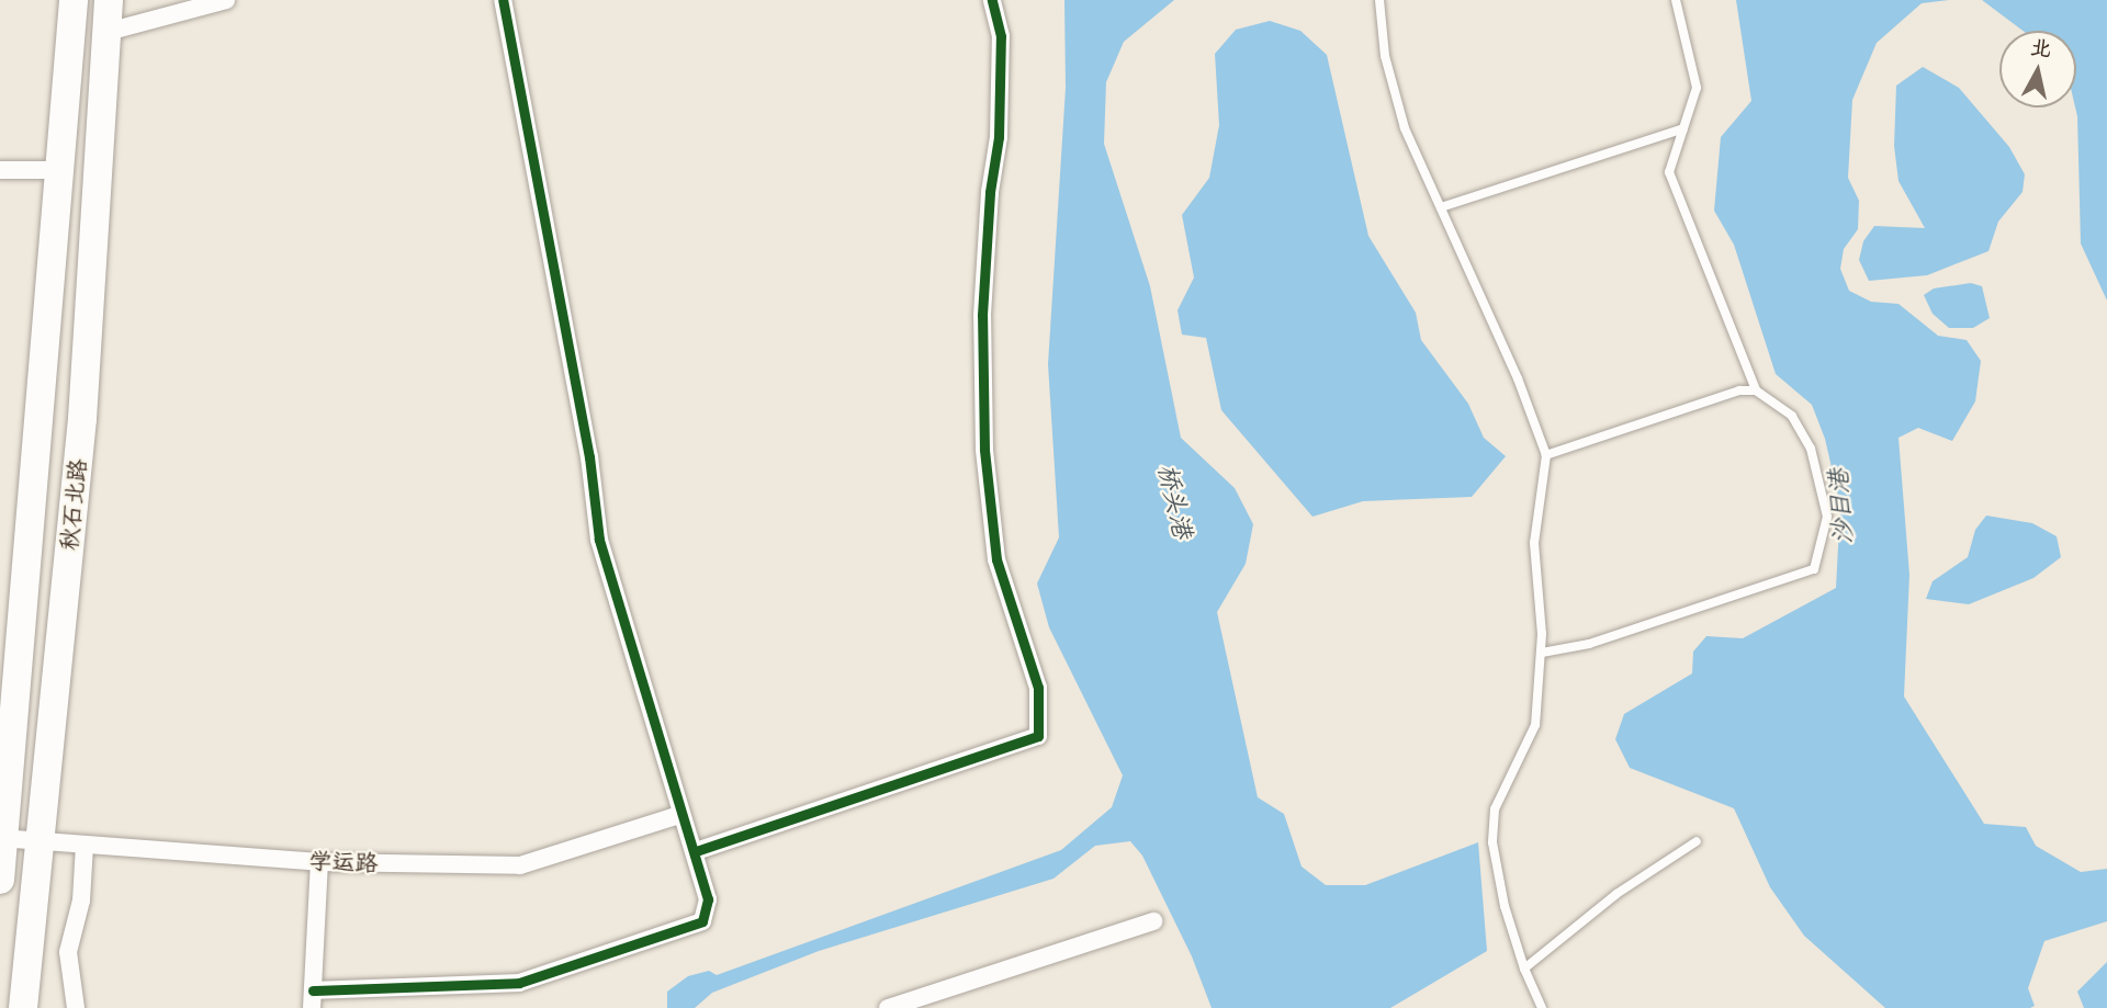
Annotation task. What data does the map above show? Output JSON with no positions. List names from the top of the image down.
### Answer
{
  "streets": {
    "main road": ["秋石北路"],
    "street": ["学运路"]
  },
  "crossings": [
    ["秋石北路", "学运路"]
  ],
  "water": ["桥头港", "沙目港"],
  "north": "top"
}
